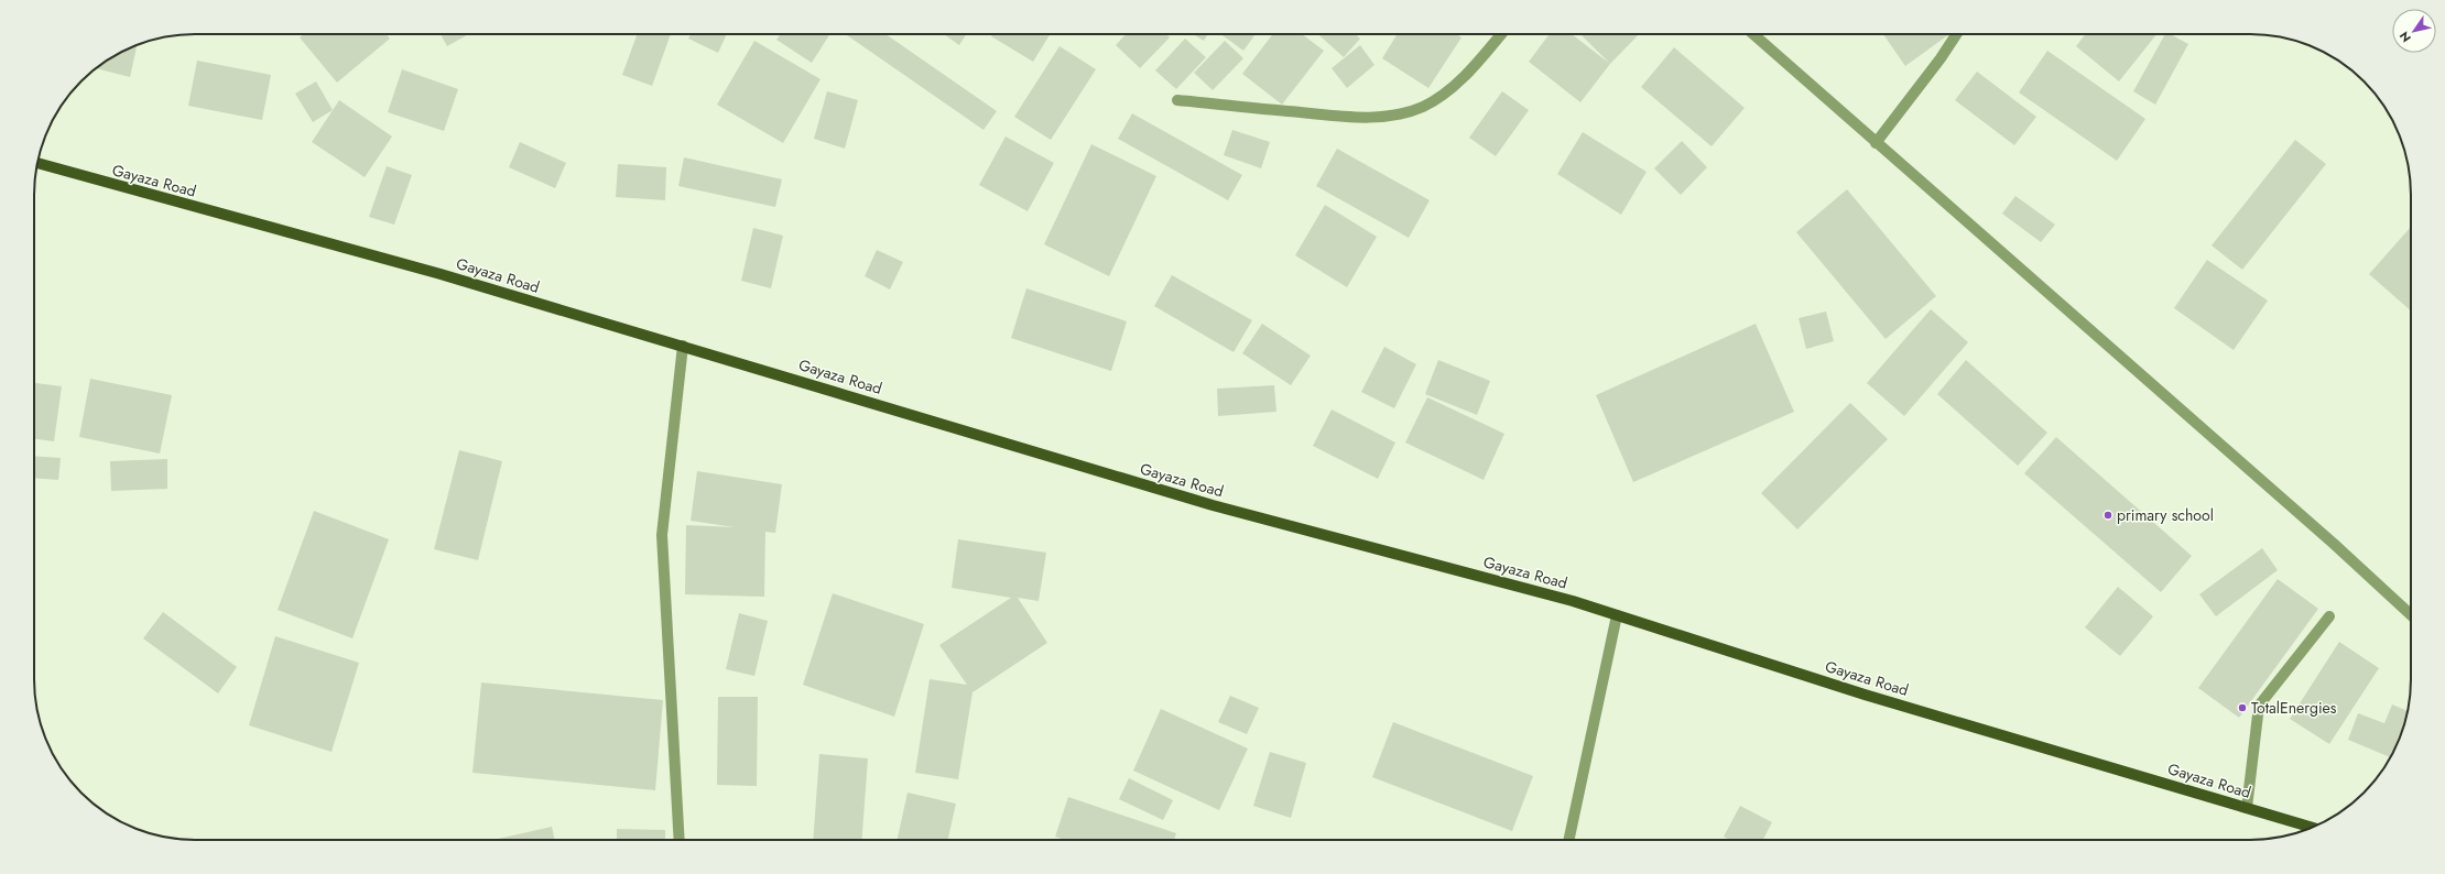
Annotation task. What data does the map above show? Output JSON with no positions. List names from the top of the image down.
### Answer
{
  "streets": {
    "main road": ["Gayaza Road"]
  },
  "places": ["primary school", "TotalEnergies"],
  "north": "bottom left"
}
